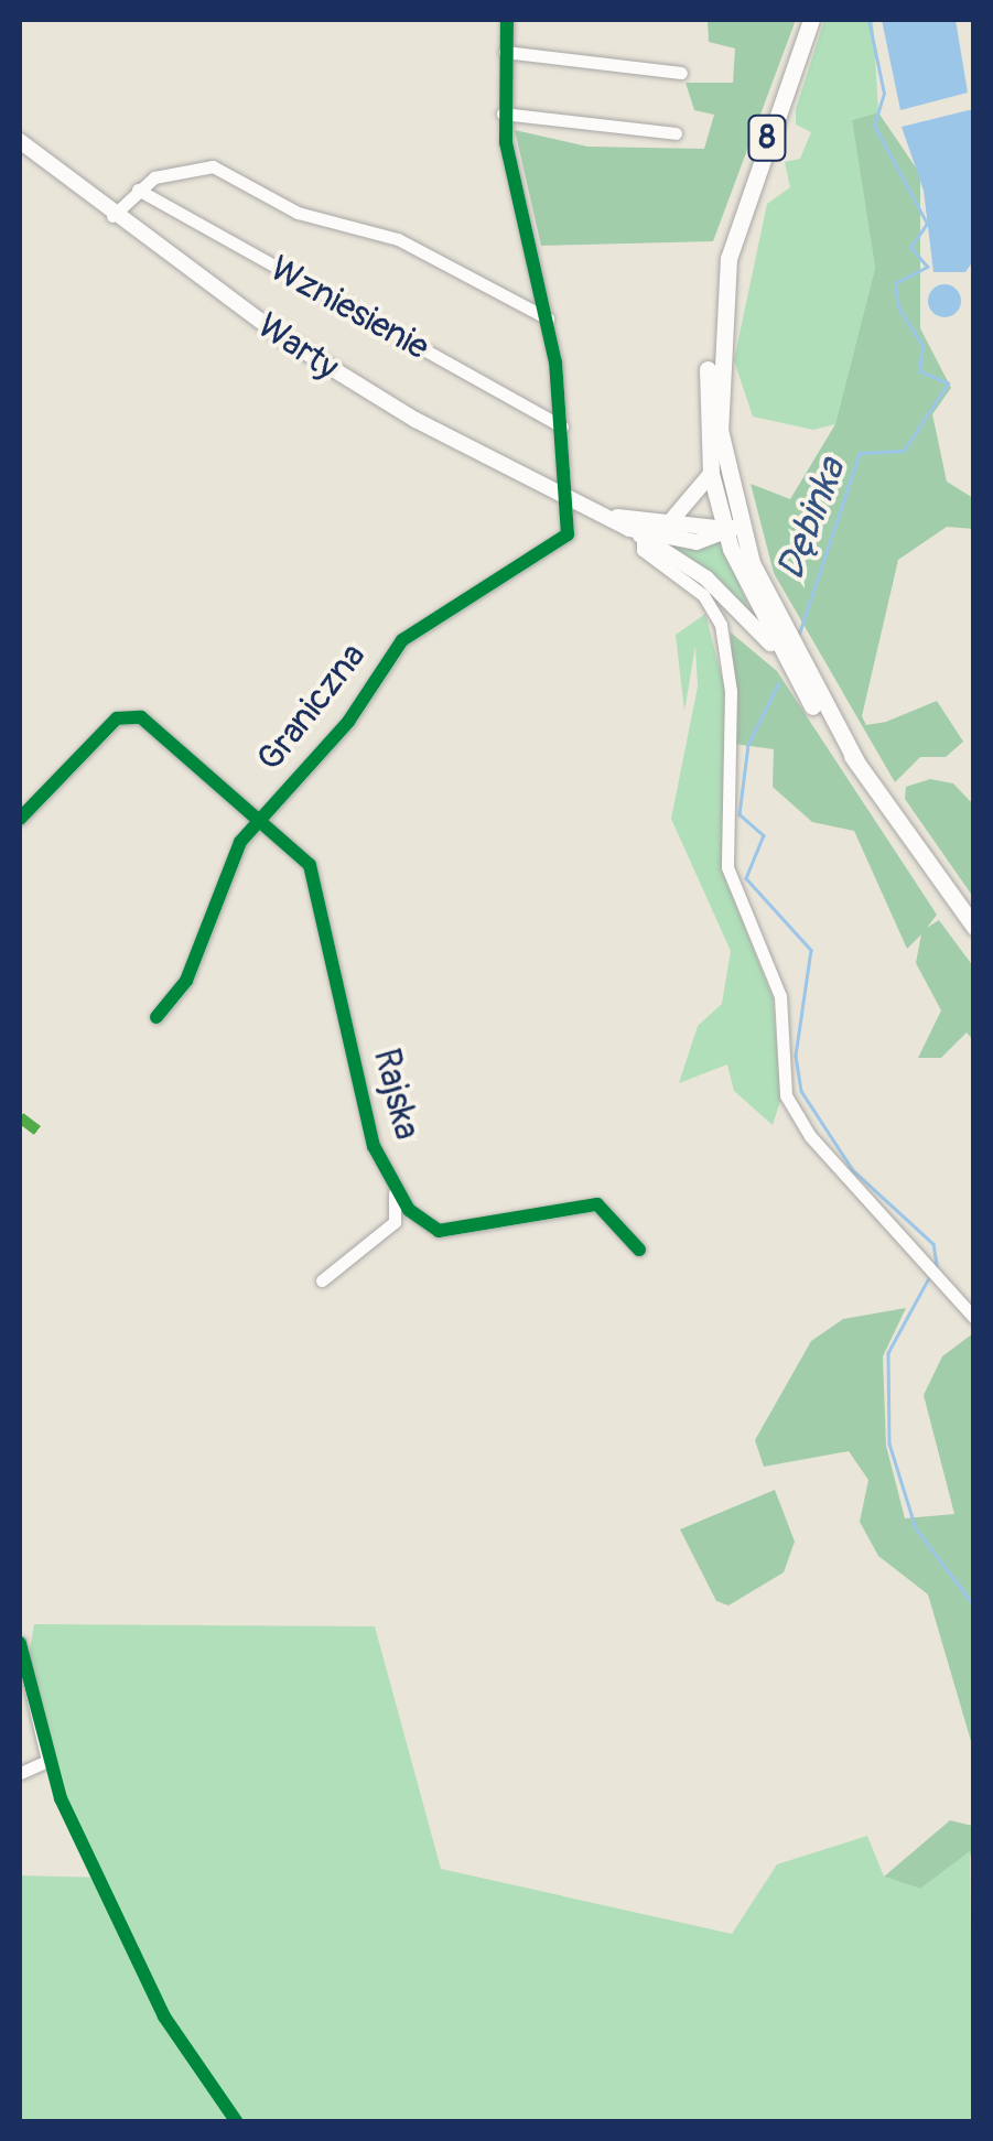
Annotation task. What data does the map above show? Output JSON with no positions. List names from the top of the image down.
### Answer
{
  "streets": {
    "highway": ["8"],
    "main road": ["Warty"],
    "street": ["Wzniesienie", "Graniczna", "Rajska"]
  },
  "crossings": [
    ["8", "Warty"],
    ["Warty", "Graniczna"],
    ["Graniczna", "Rajska"]
  ],
  "water": ["Dębinka"]
}
